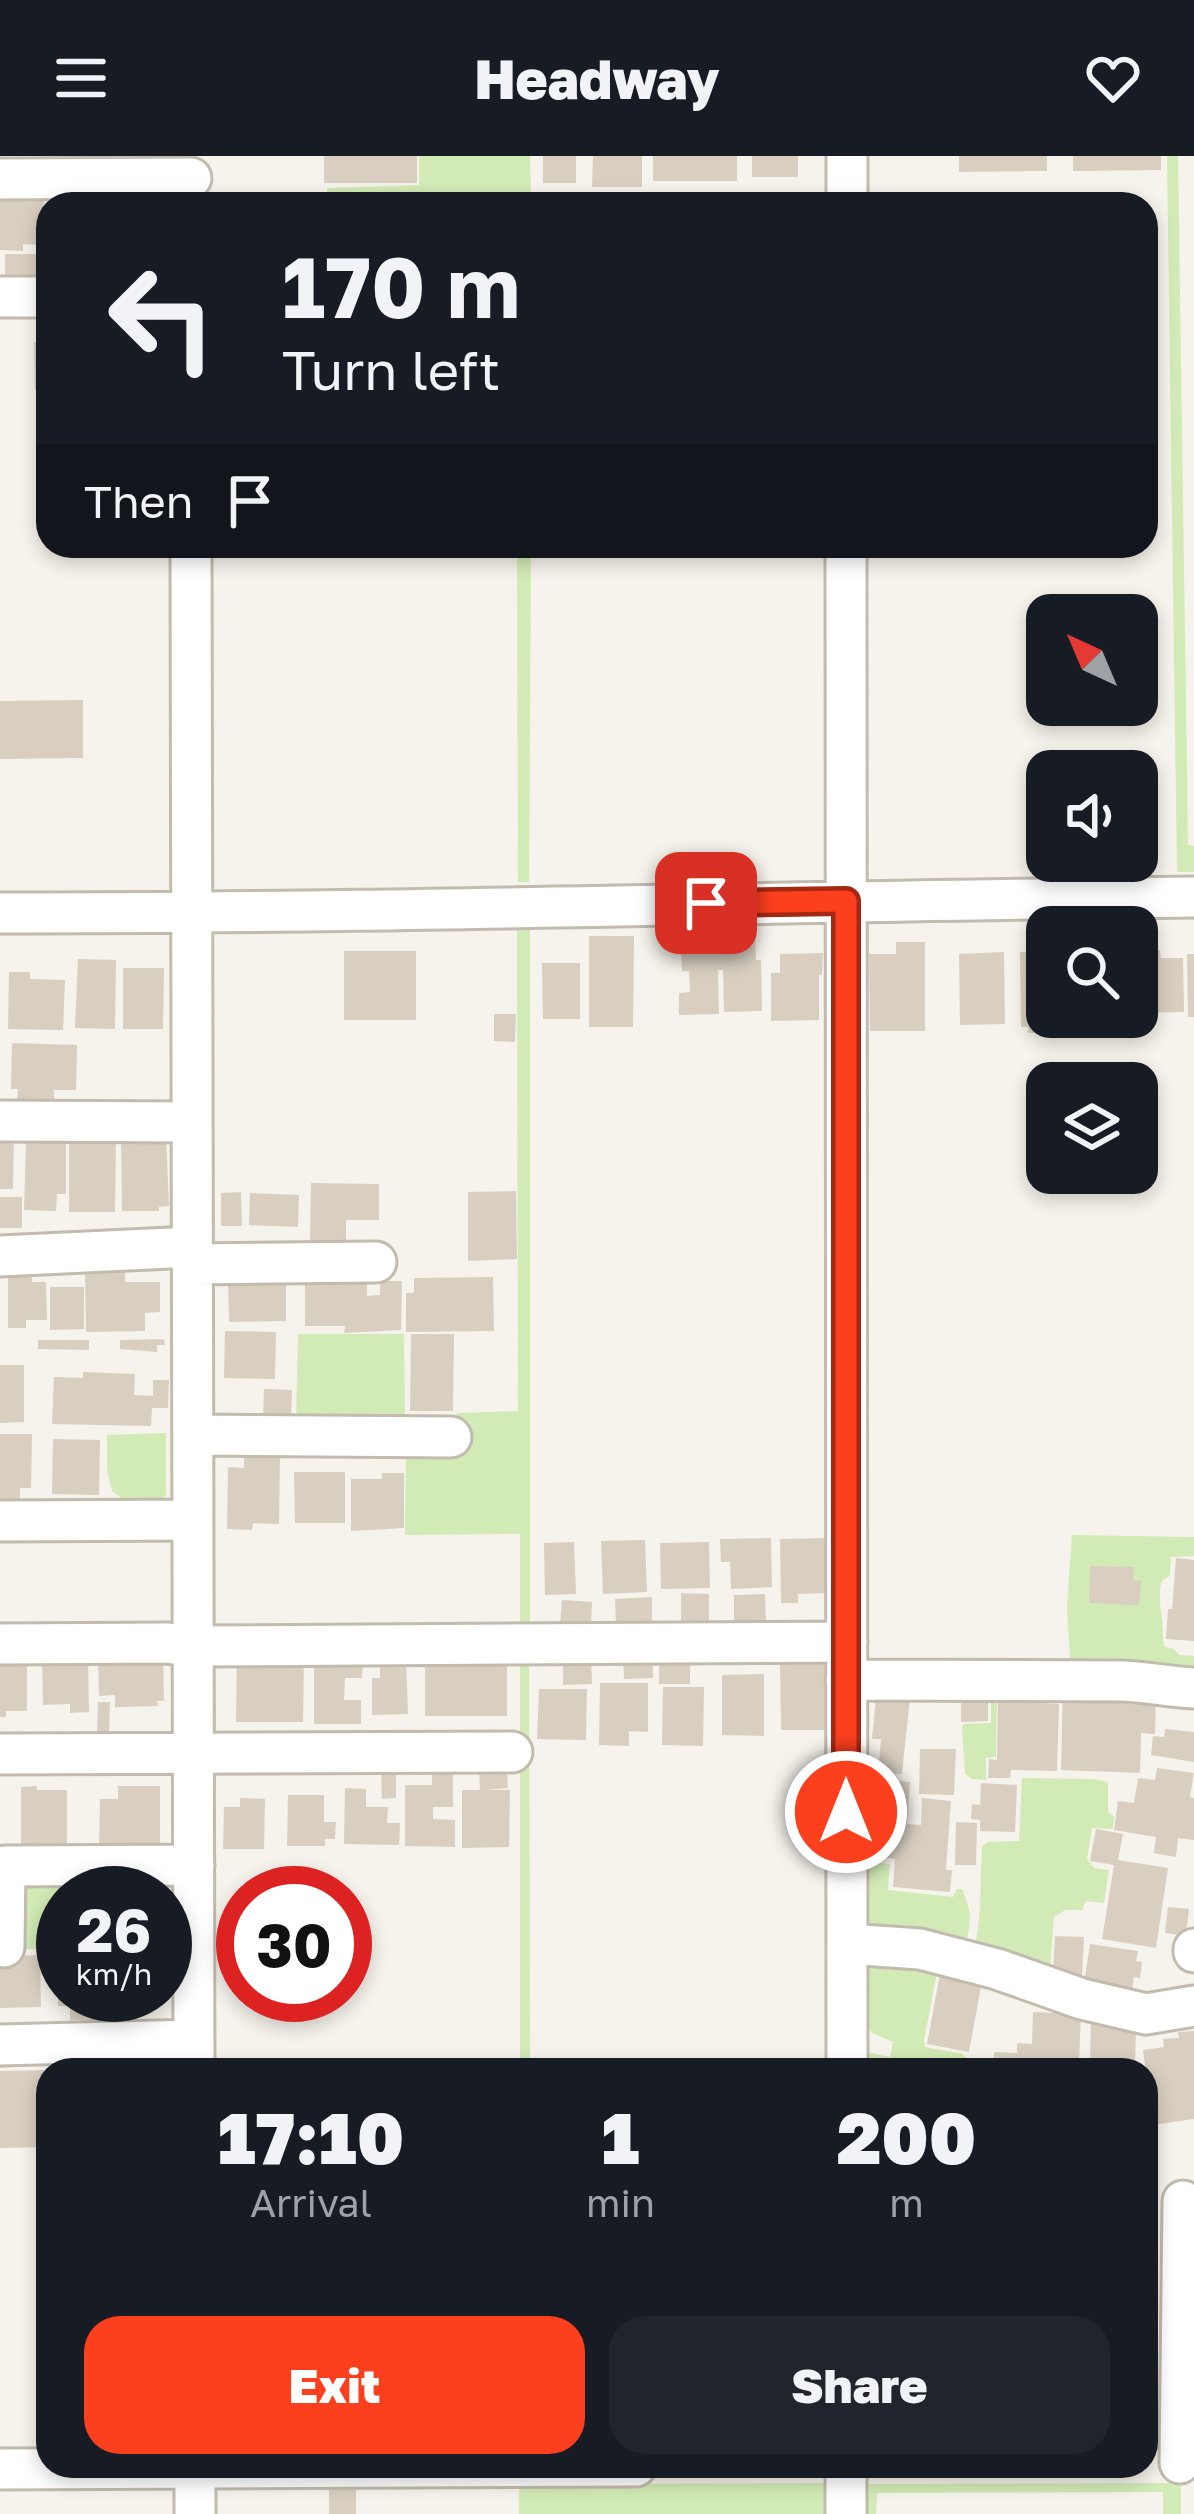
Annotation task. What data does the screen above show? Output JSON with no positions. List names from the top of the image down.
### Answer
{
  "north": "top left",
  "page": {
    "header": "Headway",
    "turn": ["170 m", "Turn left"],
    "then": "Then",
    "speed": "26 km/h",
    "limit": "30",
    "eta": [
      "17:10",
      "Arrival",
      "1",
      "min",
      "200",
      "m"
    ],
    "buttons": ["Exit", "Share"]
  }
}
